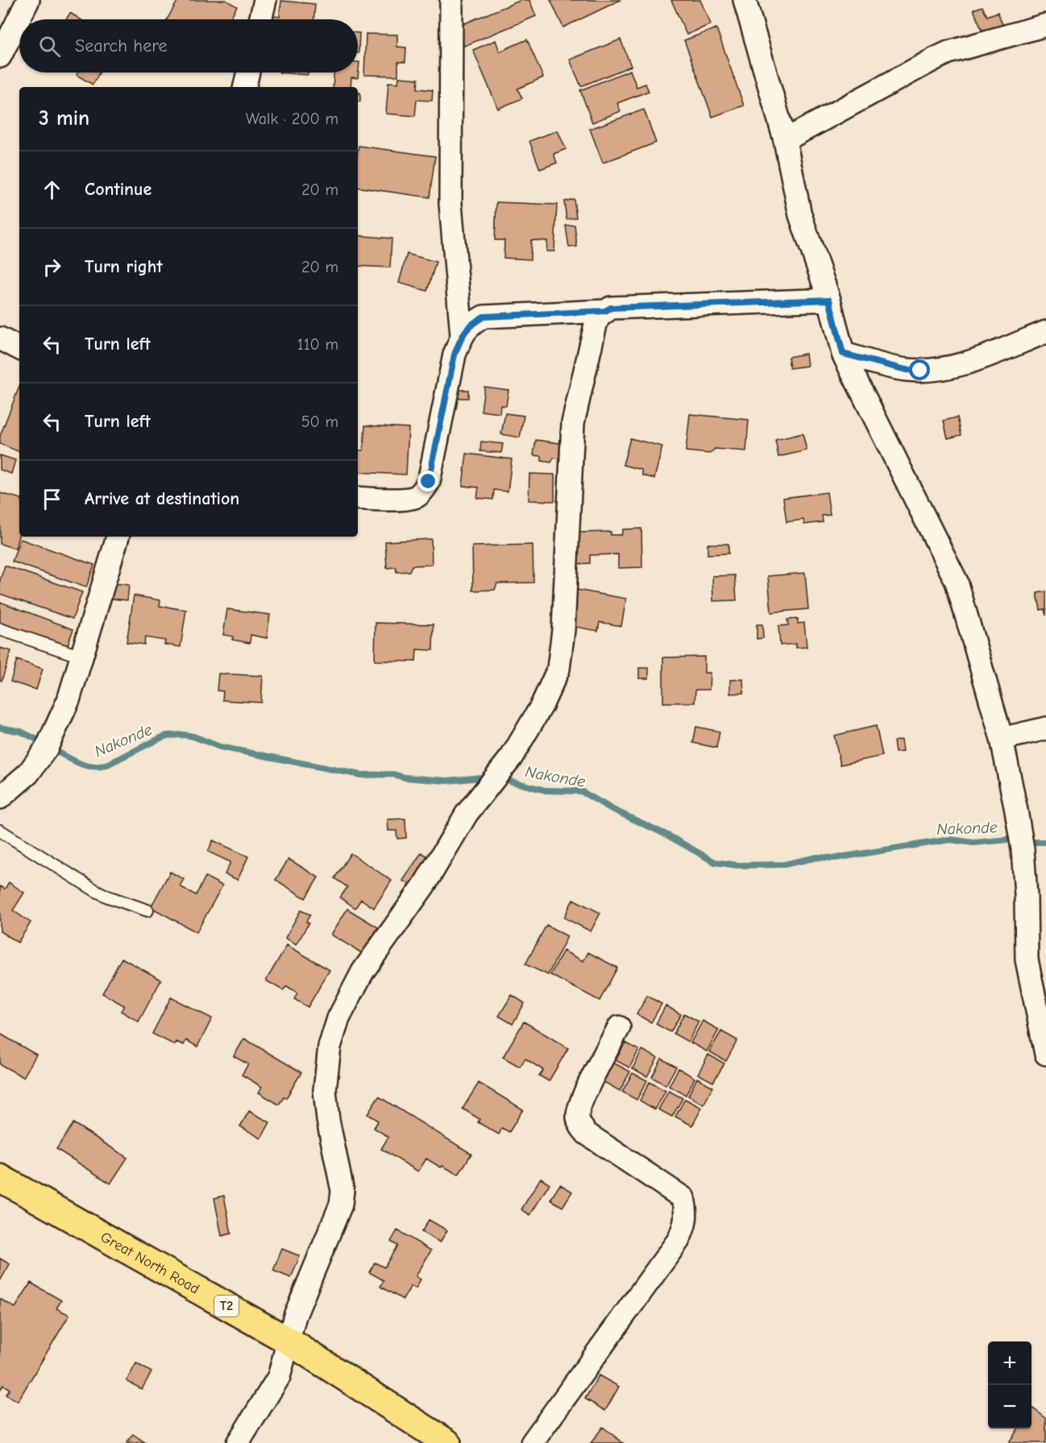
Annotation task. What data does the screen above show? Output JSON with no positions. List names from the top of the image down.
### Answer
{
  "streets": {
    "highway": ["Great North Road", "T2"]
  },
  "water": ["Nakonde"],
  "page": {
    "search": "Search here",
    "heading": ["3 min", "Walk · 200 m"],
    "list": [
      ["Continue", "20 m"],
      ["Turn right", "20 m"],
      ["Turn left", "110 m"],
      ["Turn left", "50 m"],
      "Arrive at destination"
    ],
    "map_buttons": ["+", "−"]
  }
}
